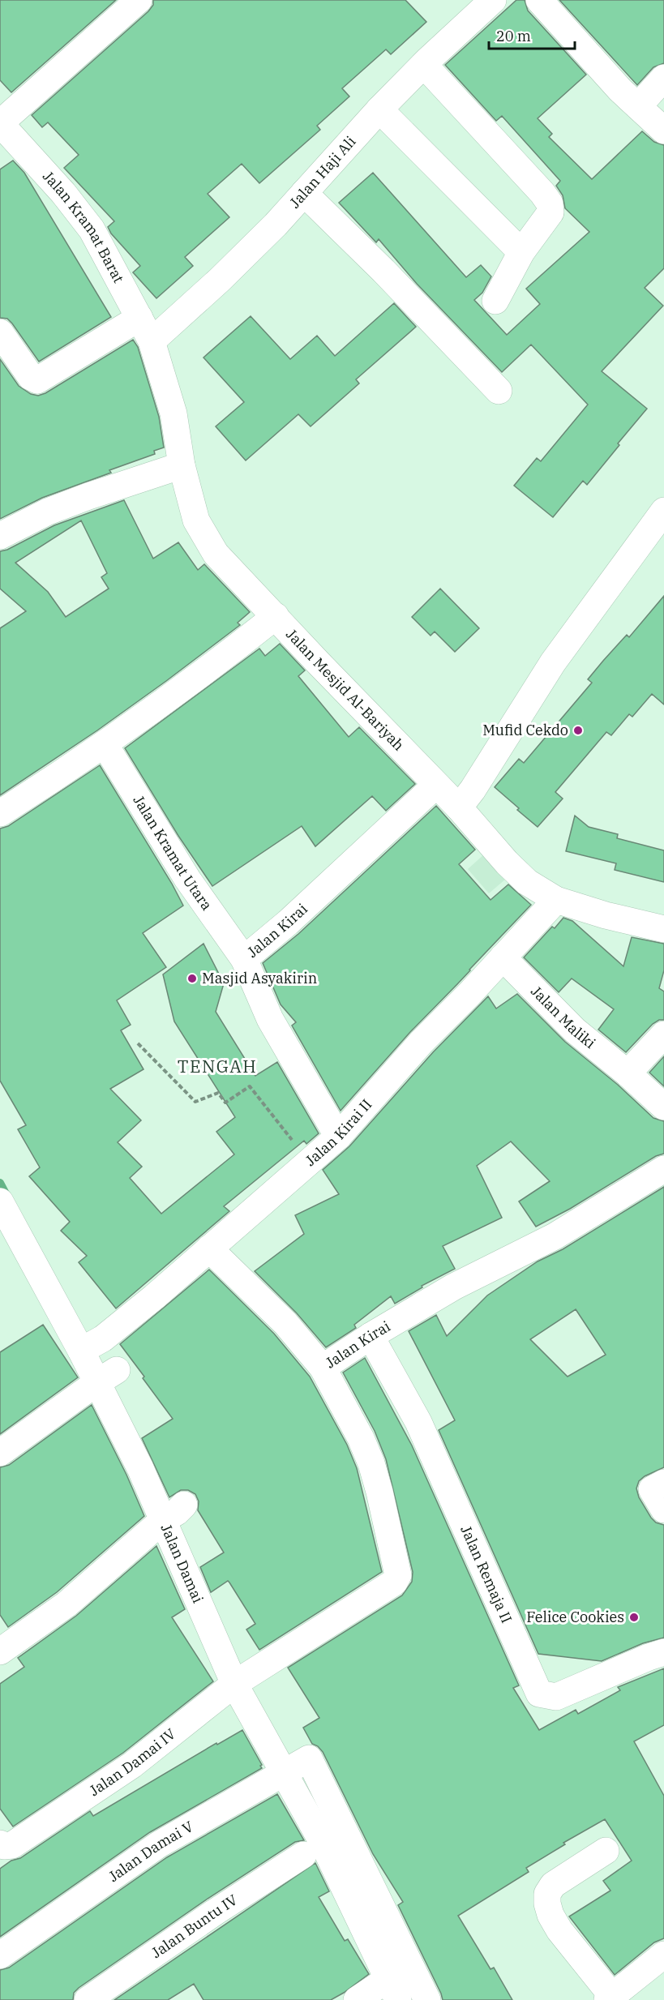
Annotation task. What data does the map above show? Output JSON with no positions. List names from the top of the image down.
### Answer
{
  "streets": {
    "street": [
      "Jalan Haji Ali",
      "Jalan Kramat Barat",
      "Jalan Mesjid Al-Bariyah",
      "Jalan Kramat Utara",
      "Jalan Kirai",
      "Jalan Maliki",
      "Jalan Kirai II",
      "Jalan Damai",
      "Jalan Remaja II",
      "Jalan Damai IV",
      "Jalan Damai V",
      "Jalan Buntu IV"
    ]
  },
  "crossings": [
    ["Jalan Haji Ali", "Jalan Kramat Barat"],
    ["Jalan Haji Ali", "Jalan Mesjid Al-Bariyah"],
    ["Jalan Kramat Barat", "Jalan Mesjid Al-Bariyah"],
    ["Jalan Mesjid Al-Bariyah", "Jalan Kirai"],
    ["Jalan Mesjid Al-Bariyah", "Jalan Kirai II"],
    ["Jalan Kramat Utara", "Jalan Kirai"],
    ["Jalan Kirai", "Jalan Kirai II"],
    ["Jalan Kirai", "Jalan Damai"],
    ["Jalan Kirai", "Jalan Remaja II"],
    ["Jalan Kirai", "Jalan Damai IV"],
    ["Jalan Maliki", "Jalan Kirai II"],
    ["Jalan Kirai II", "Jalan Damai"],
    ["Jalan Damai", "Jalan Damai IV"],
    ["Jalan Damai", "Jalan Damai V"]
  ],
  "districts": ["TENGAH"],
  "places": ["Mufid Cekdo", "Masjid Asyakirin", "Felice Cookies"],
  "scale_bar": "20 m"
}
